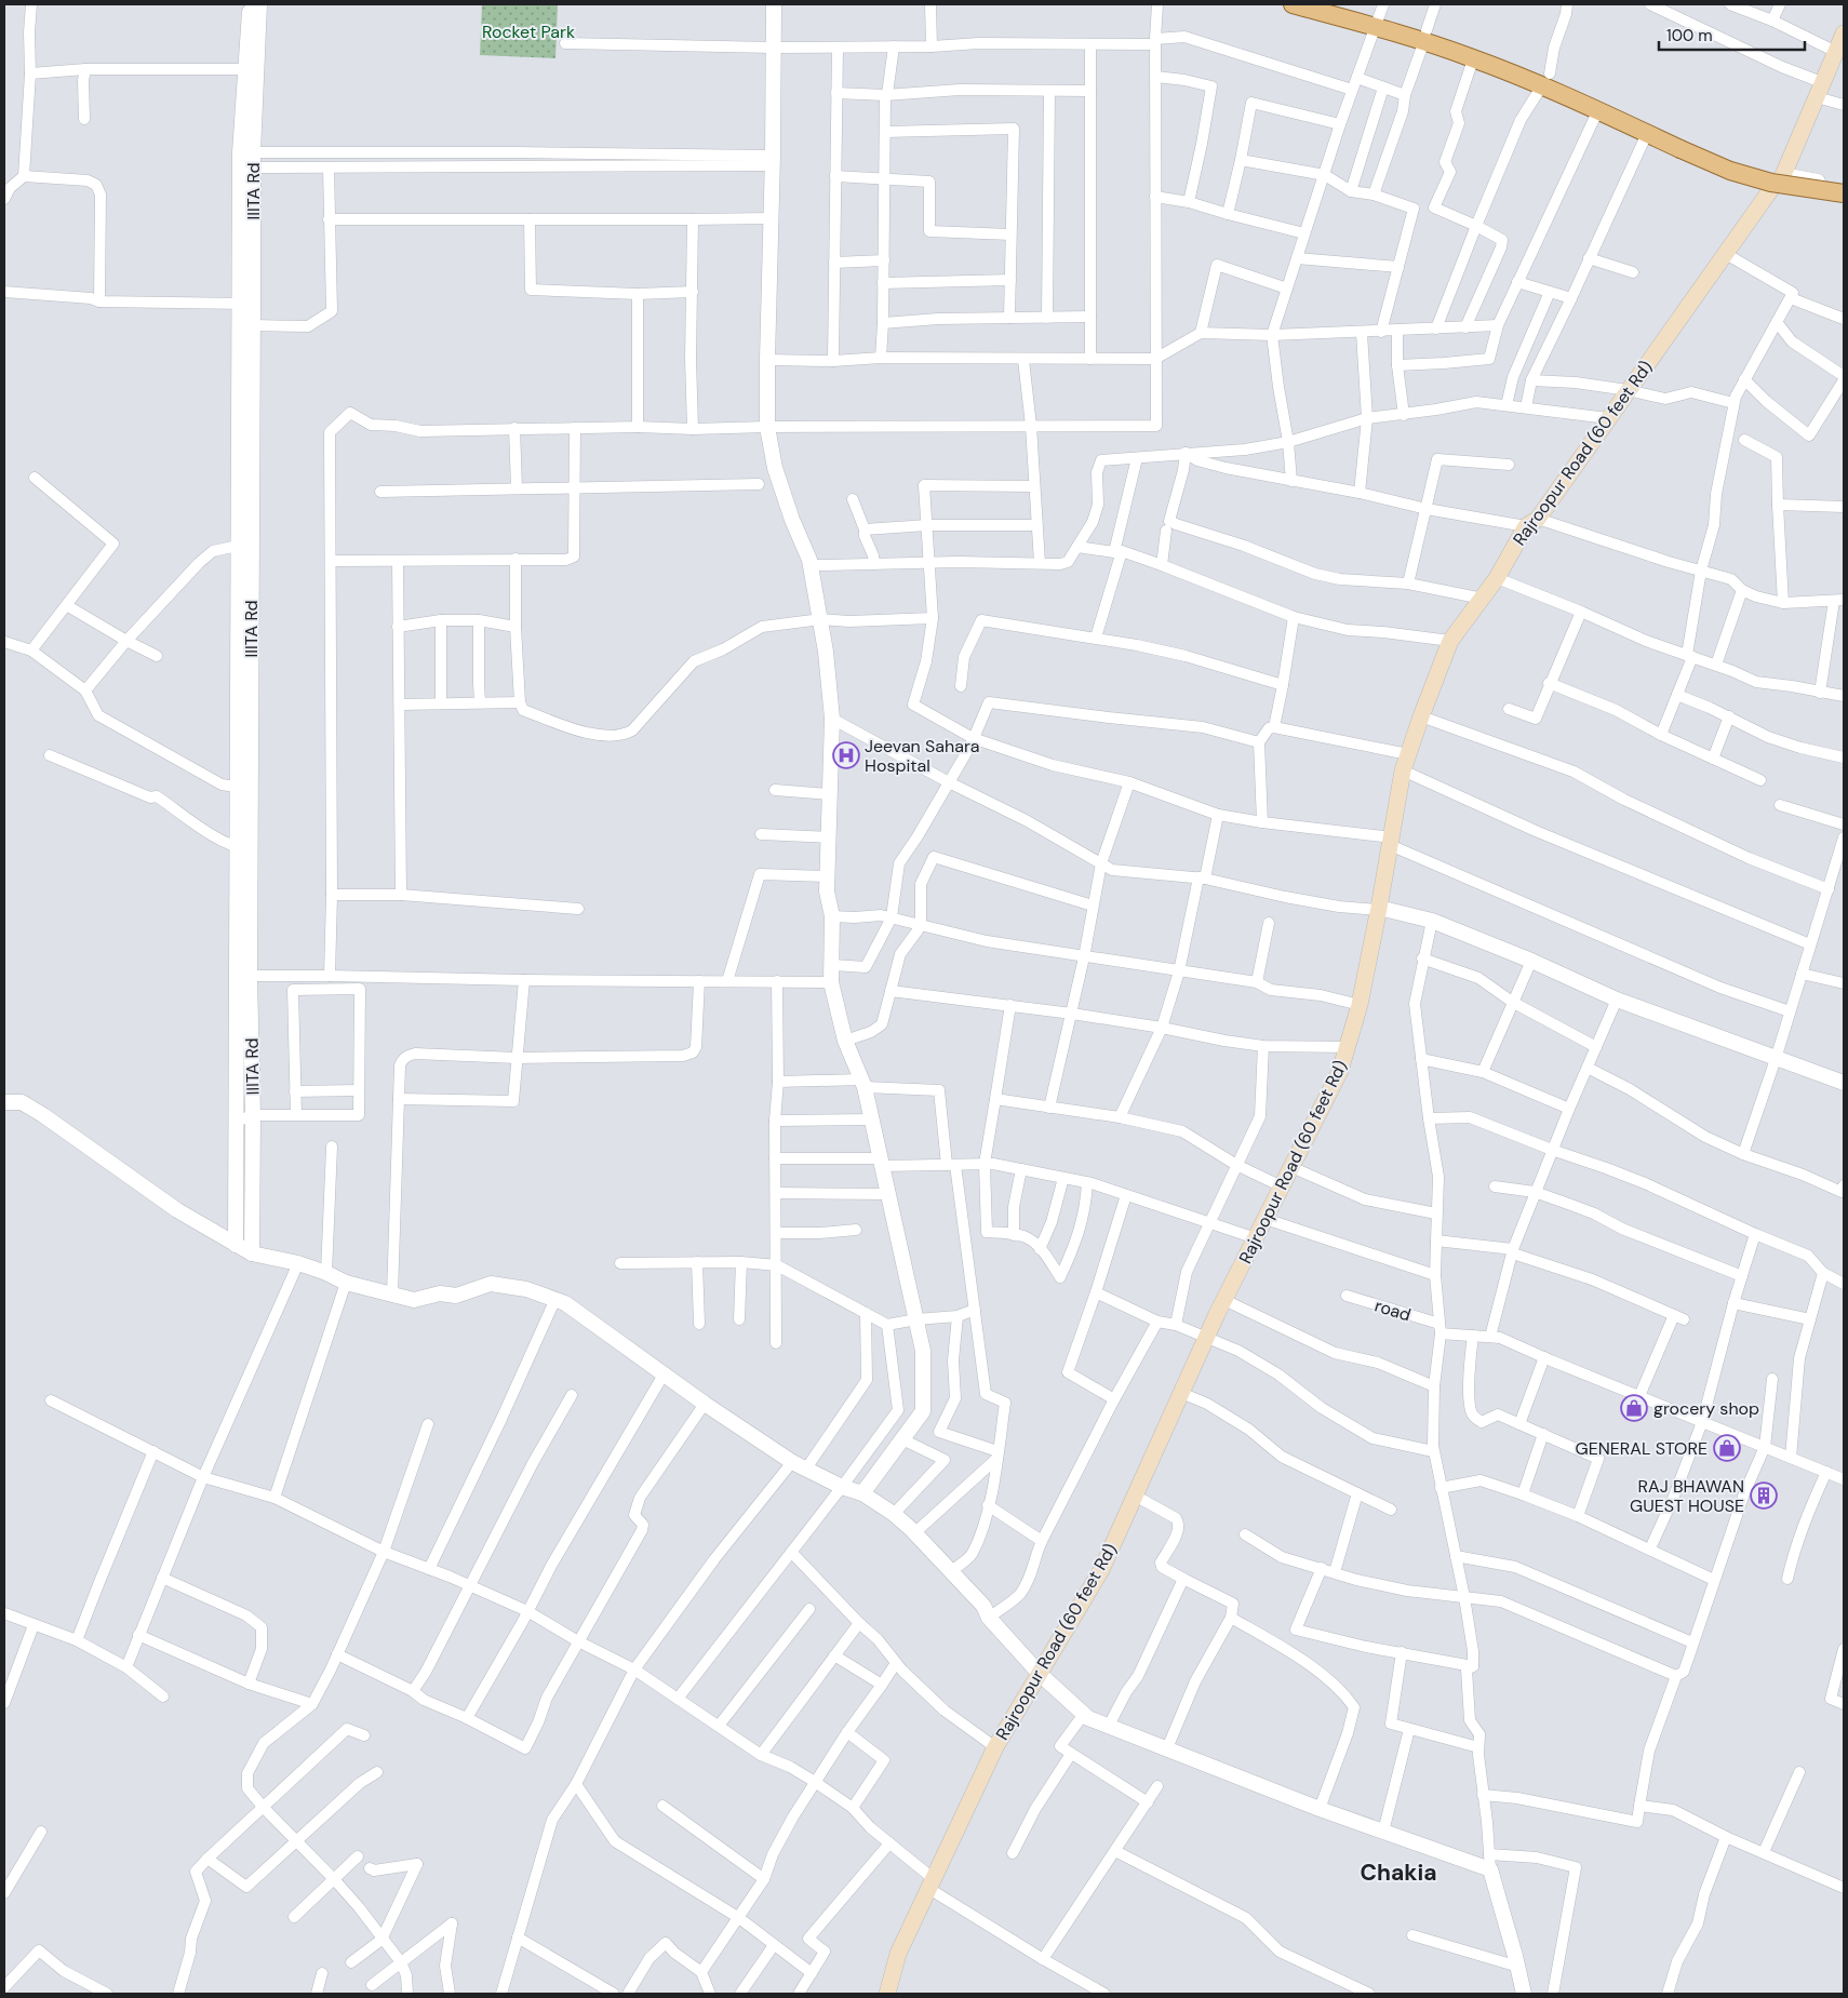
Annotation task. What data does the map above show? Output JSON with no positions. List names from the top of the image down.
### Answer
{
  "streets": {
    "main road": ["Rajroopur Road (60 feet Rd)"],
    "street": ["IIITA Rd", "road"]
  },
  "districts": ["Chakia"],
  "parks": ["Rocket Park"],
  "places": {
    "hospital": ["Jeevan Sahara Hospital"],
    "shop": ["grocery shop", "GENERAL STORE"],
    "building": ["RAJ BHAWAN GUEST HOUSE"]
  },
  "scale_bar": "100 m"
}
